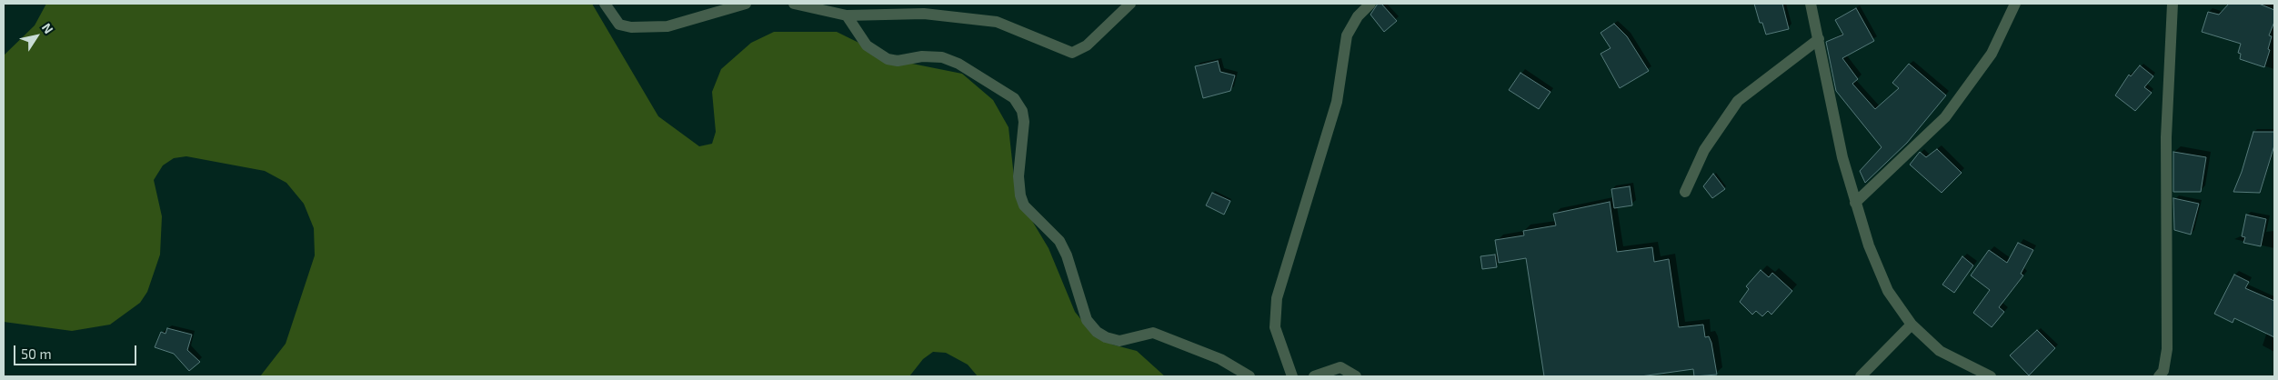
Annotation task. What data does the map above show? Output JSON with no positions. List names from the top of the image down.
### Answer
{
  "scale_bar": "50 m",
  "north": "top right"
}
